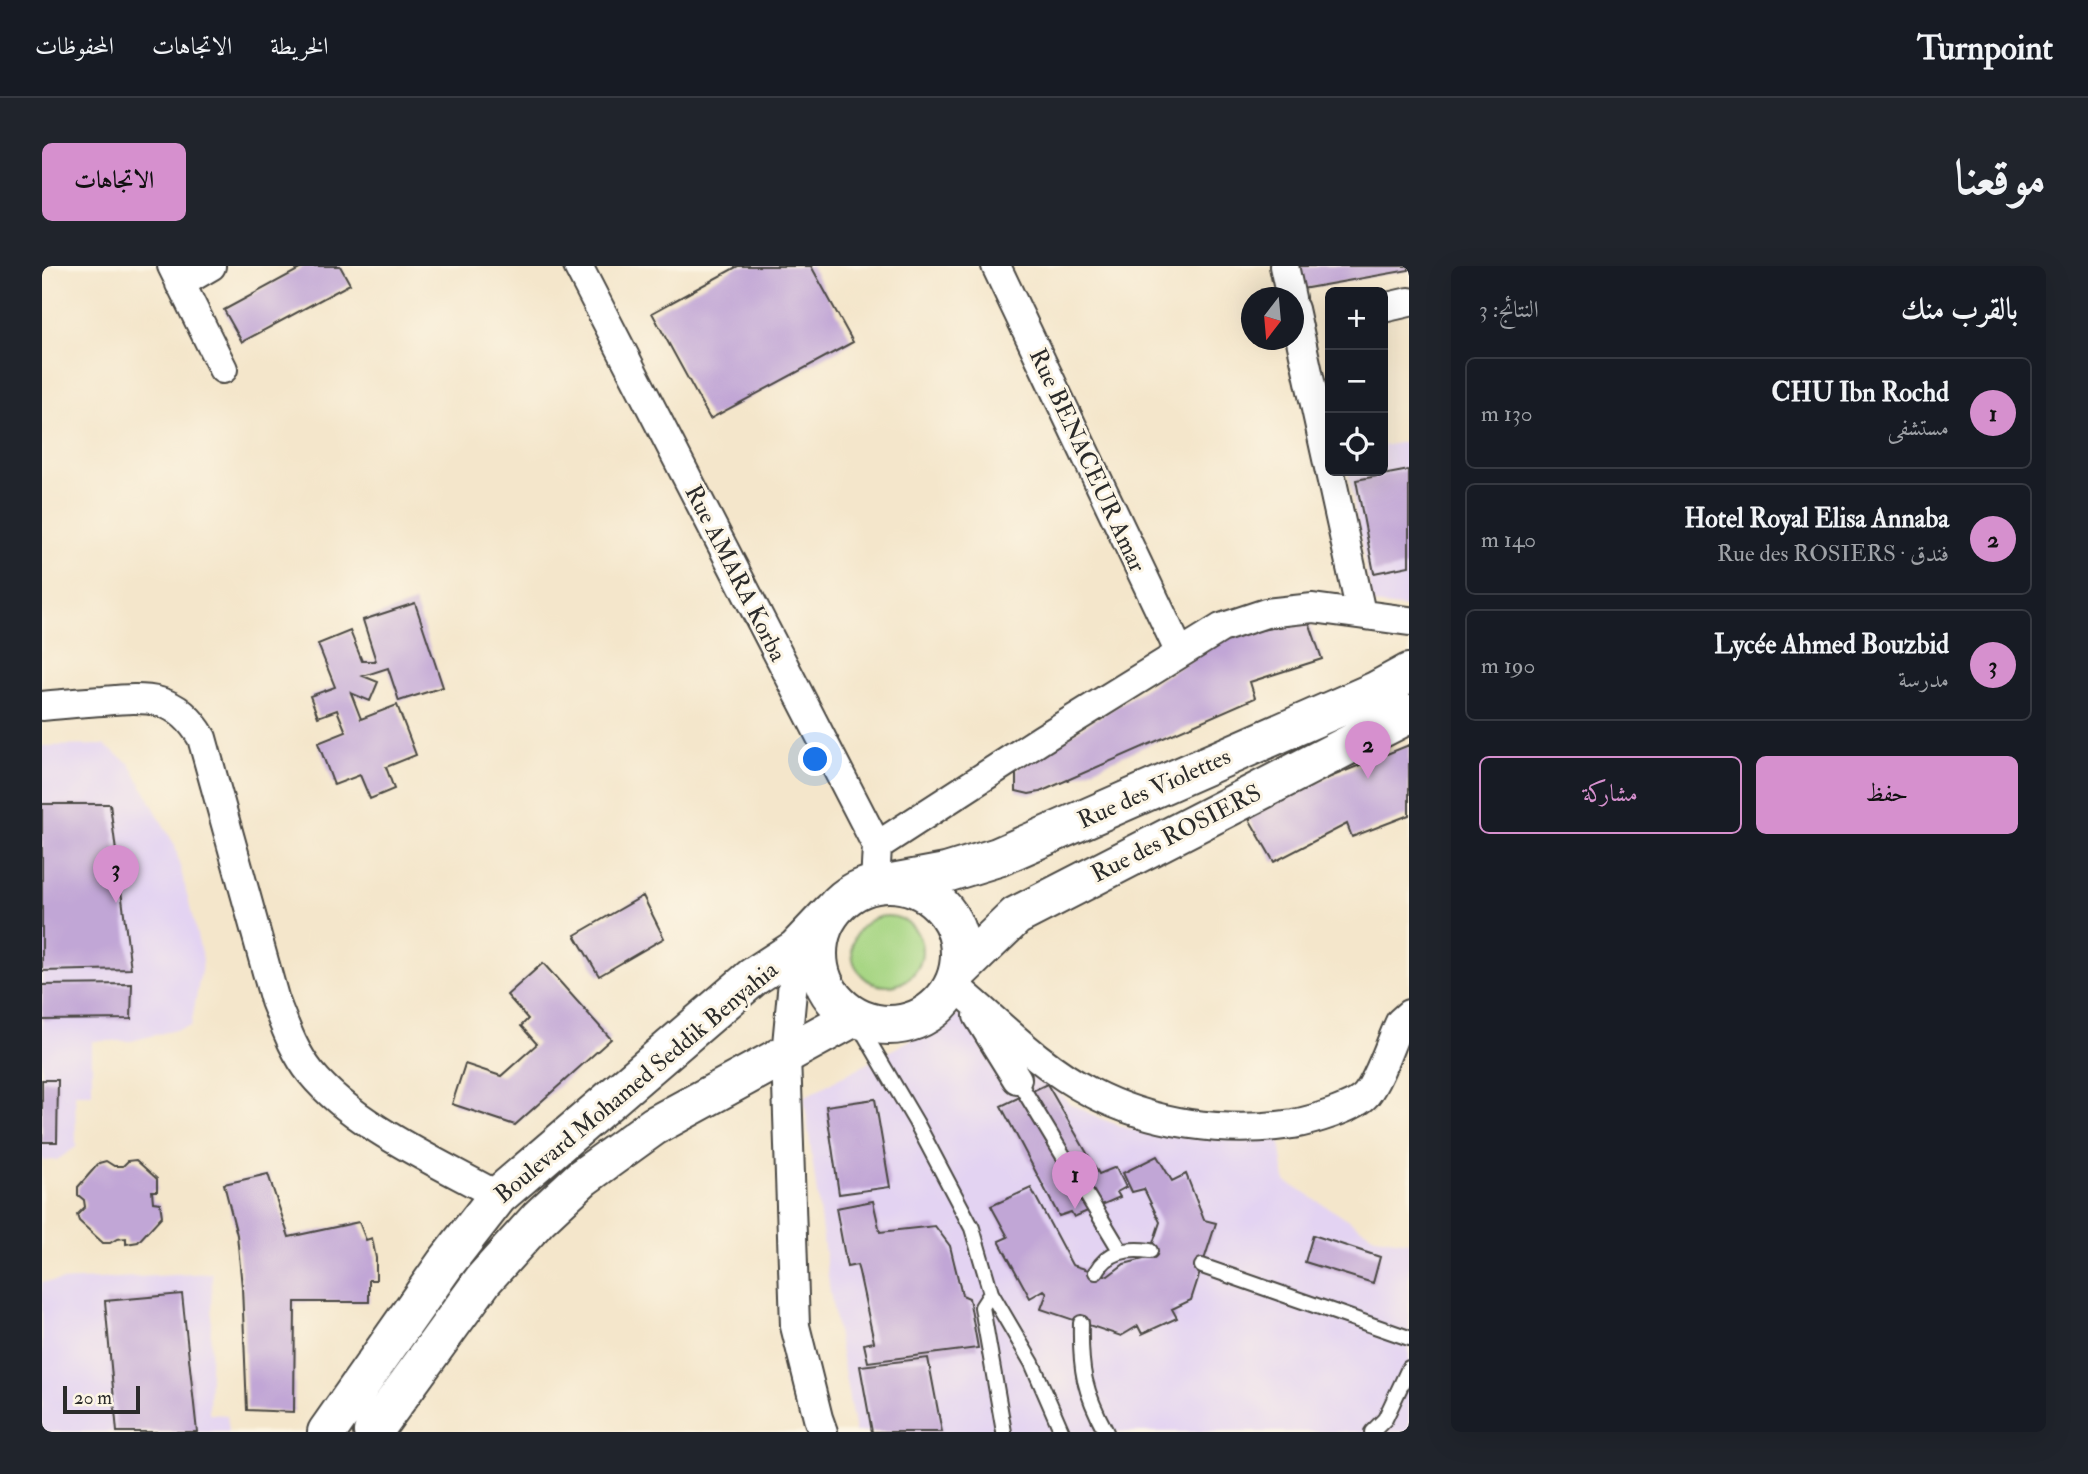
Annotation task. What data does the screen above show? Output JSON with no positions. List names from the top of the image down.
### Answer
{
  "streets": {
    "main road": ["Rue des Violettes", "Rue des ROSIERS", "Boulevard Mohamed Seddik Benyahia"],
    "street": ["Rue BENACEUR Amar", "Rue AMARA Korba"]
  },
  "crossings": [
    ["Rue des Violettes", "Rue des ROSIERS"],
    ["Rue des Violettes", "Boulevard Mohamed Seddik Benyahia"],
    ["Rue des ROSIERS", "Boulevard Mohamed Seddik Benyahia"]
  ],
  "scale_bar": "20 m",
  "north": "bottom",
  "page": {
    "header": "Turnpoint",
    "nav": ["الخريطة", "الاتجاهات", "المحفوظات"],
    "title": "موقعنا",
    "buttons": [
      "الاتجاهات",
      ["حفظ", "مشاركة"]
    ],
    "heading": ["بالقرب منك", "النتائج: 3"],
    "map_buttons": ["+", "−"],
    "list": [
      {
        "mark": "1",
        "name": "CHU Ibn Rochd",
        "note": "مستشفى",
        "value": "130 m"
      },
      {
        "mark": "2",
        "name": "Hotel Royal Elisa Annaba",
        "note": "فندق · Rue des ROSIERS",
        "value": "140 m"
      },
      {
        "mark": "3",
        "name": "Lycée Ahmed Bouzbid",
        "note": "مدرسة",
        "value": "190 m"
      }
    ],
    "pins": ["2", "3", "1"],
    "scale": "20 m"
  }
}
